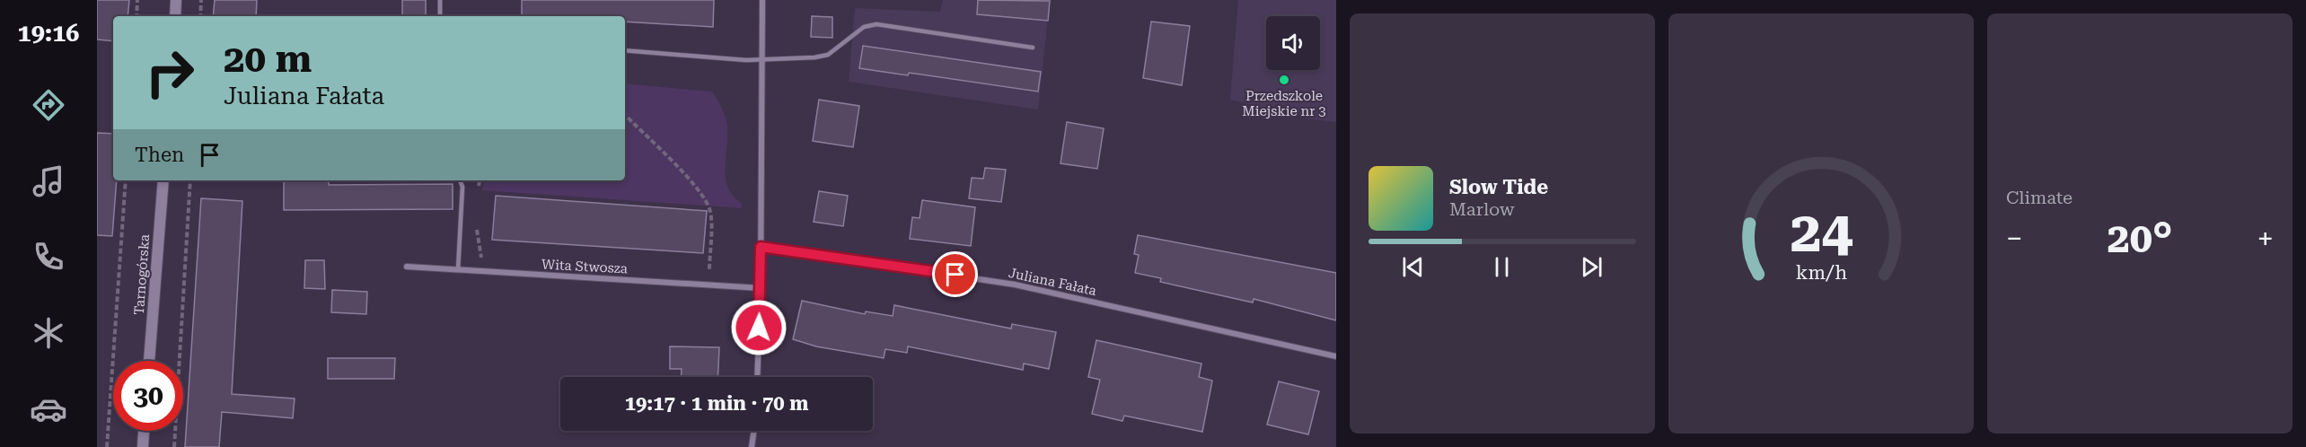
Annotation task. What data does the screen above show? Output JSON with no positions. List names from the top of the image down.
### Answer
{
  "streets": {
    "main road": ["Tarnogórska"],
    "street": ["Wita Stwosza", "Juliana Fałata"]
  },
  "places": ["Przedszkole Miejskie nr 3"],
  "page": {
    "tabs": "19:16",
    "tile": "Climate",
    "turn": ["20 m", "Juliana Fałata"],
    "then": "Then",
    "song": ["Slow Tide", "Marlow"],
    "heat": ["−", "20°", "+"],
    "limit": "30",
    "trip": "19:17 · 1 min · 70 m",
    "gauge": ["24", "km/h"]
  }
}
